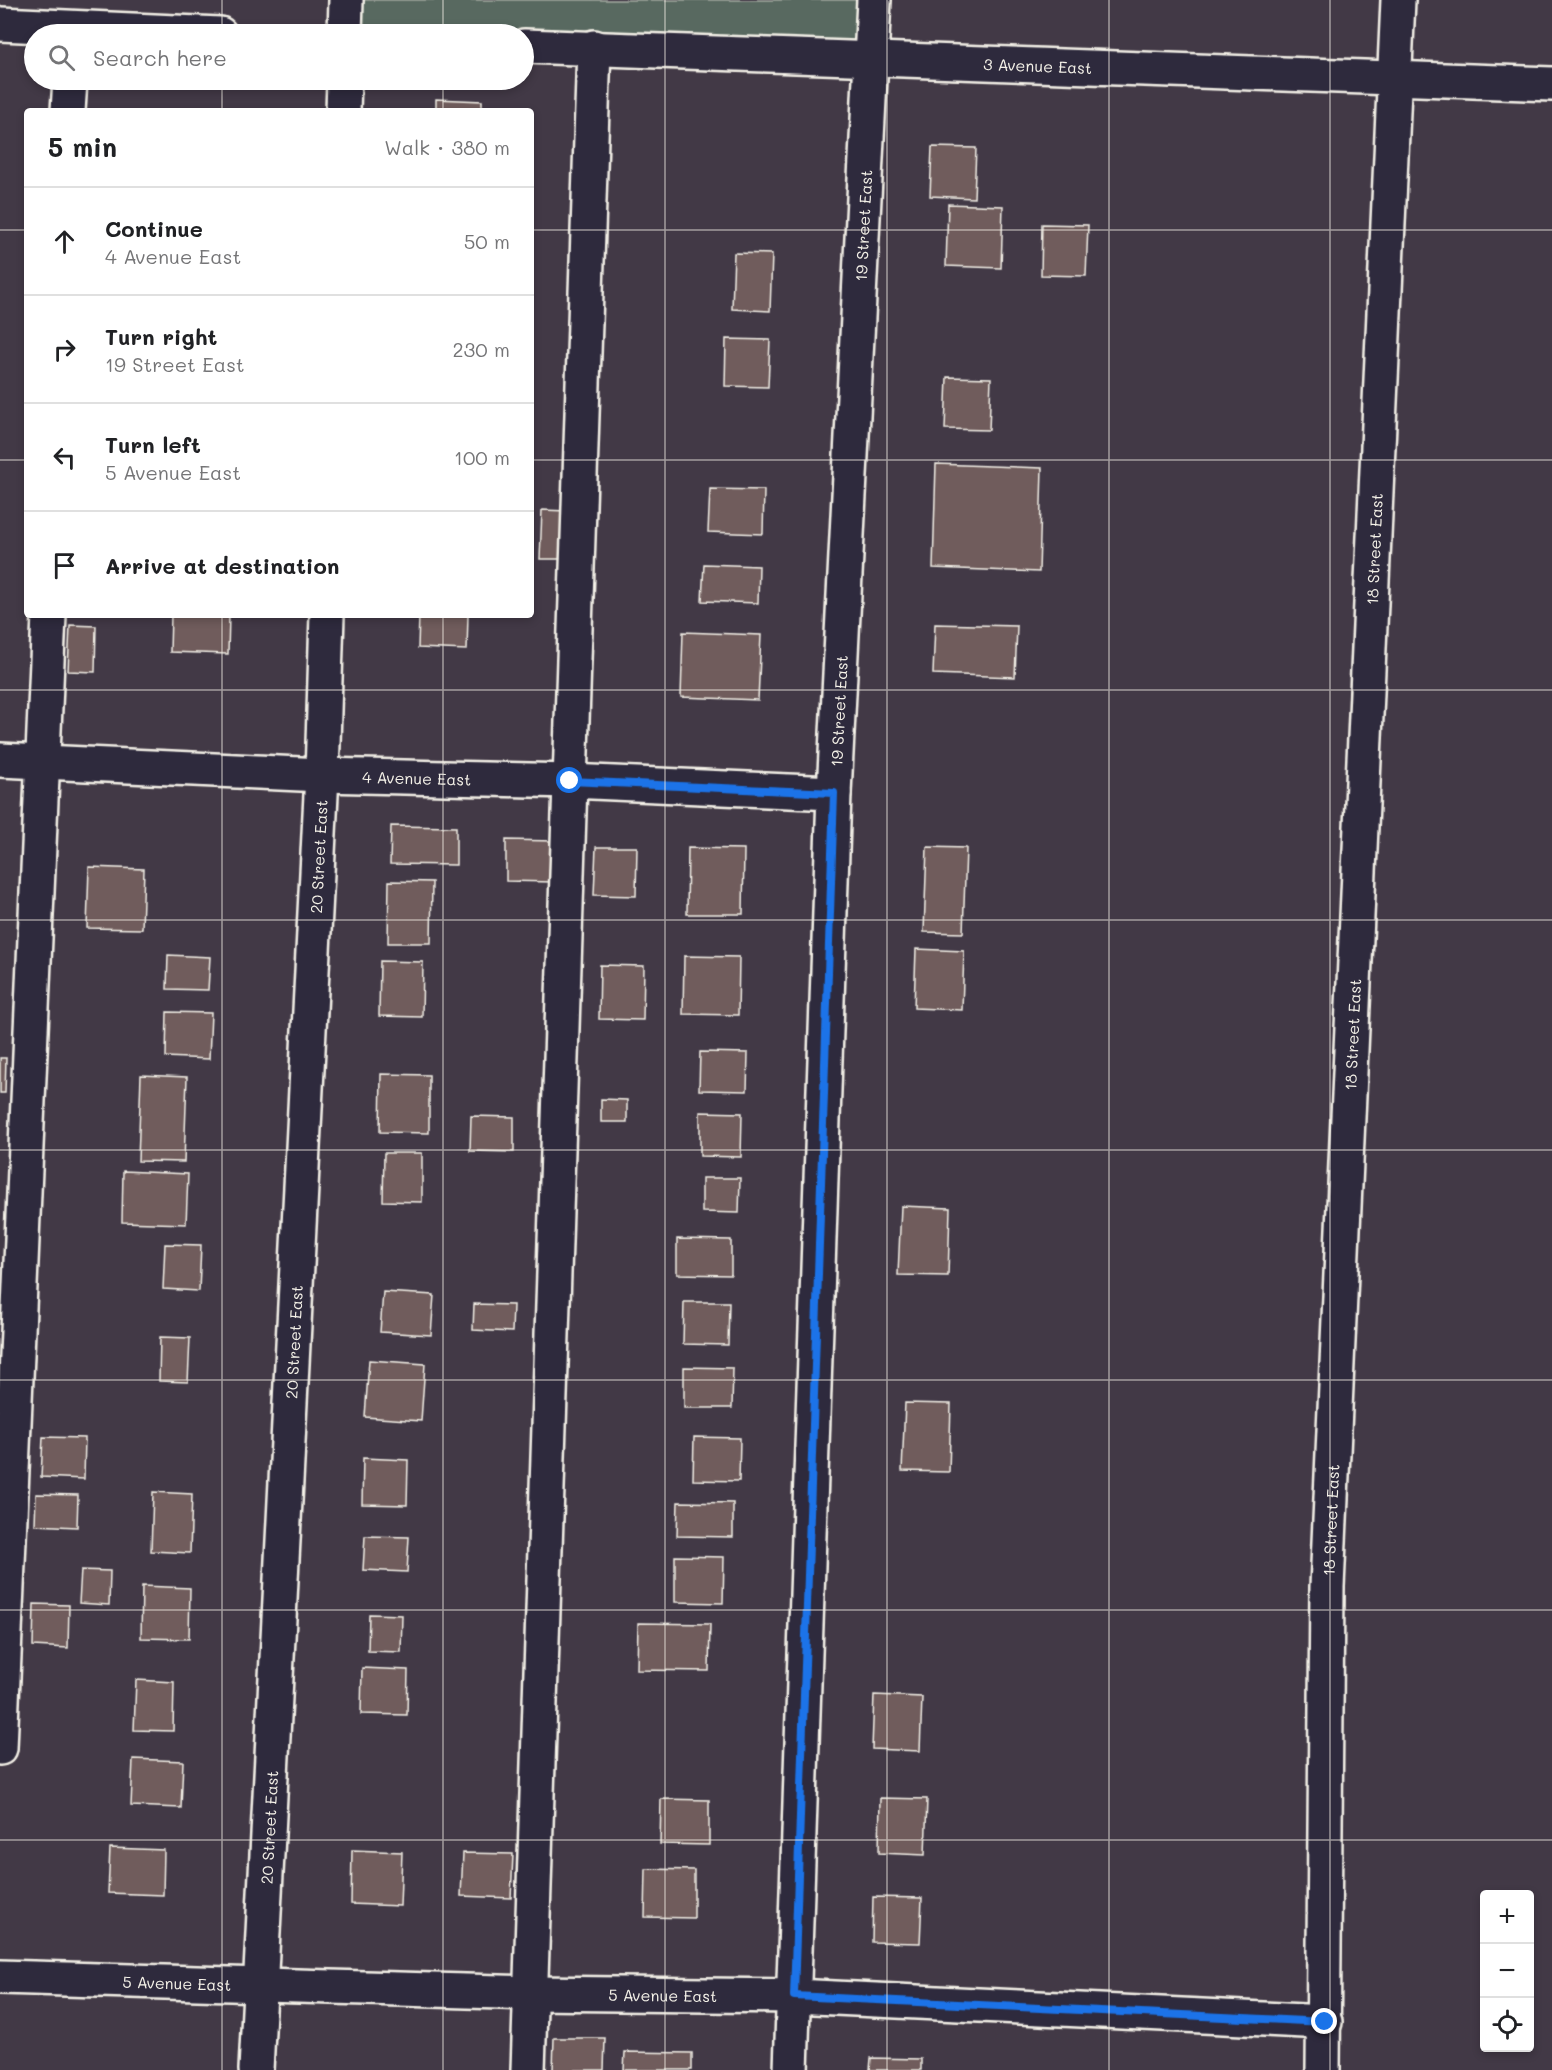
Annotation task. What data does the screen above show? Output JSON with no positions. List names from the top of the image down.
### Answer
{
  "streets": {
    "street": [
      "3 Avenue East",
      "19 Street East",
      "18 Street East",
      "4 Avenue East",
      "20 Street East",
      "5 Avenue East"
    ]
  },
  "crossings": [
    ["3 Avenue East", "19 Street East"],
    ["3 Avenue East", "18 Street East"],
    ["19 Street East", "4 Avenue East"],
    ["19 Street East", "5 Avenue East"],
    ["18 Street East", "5 Avenue East"],
    ["4 Avenue East", "20 Street East"],
    ["20 Street East", "5 Avenue East"]
  ],
  "page": {
    "search": "Search here",
    "heading": ["5 min", "Walk · 380 m"],
    "list": [
      ["Continue", "4 Avenue East", "50 m"],
      ["Turn right", "19 Street East", "230 m"],
      ["Turn left", "5 Avenue East", "100 m"],
      "Arrive at destination"
    ],
    "map_buttons": ["+", "−"]
  }
}
